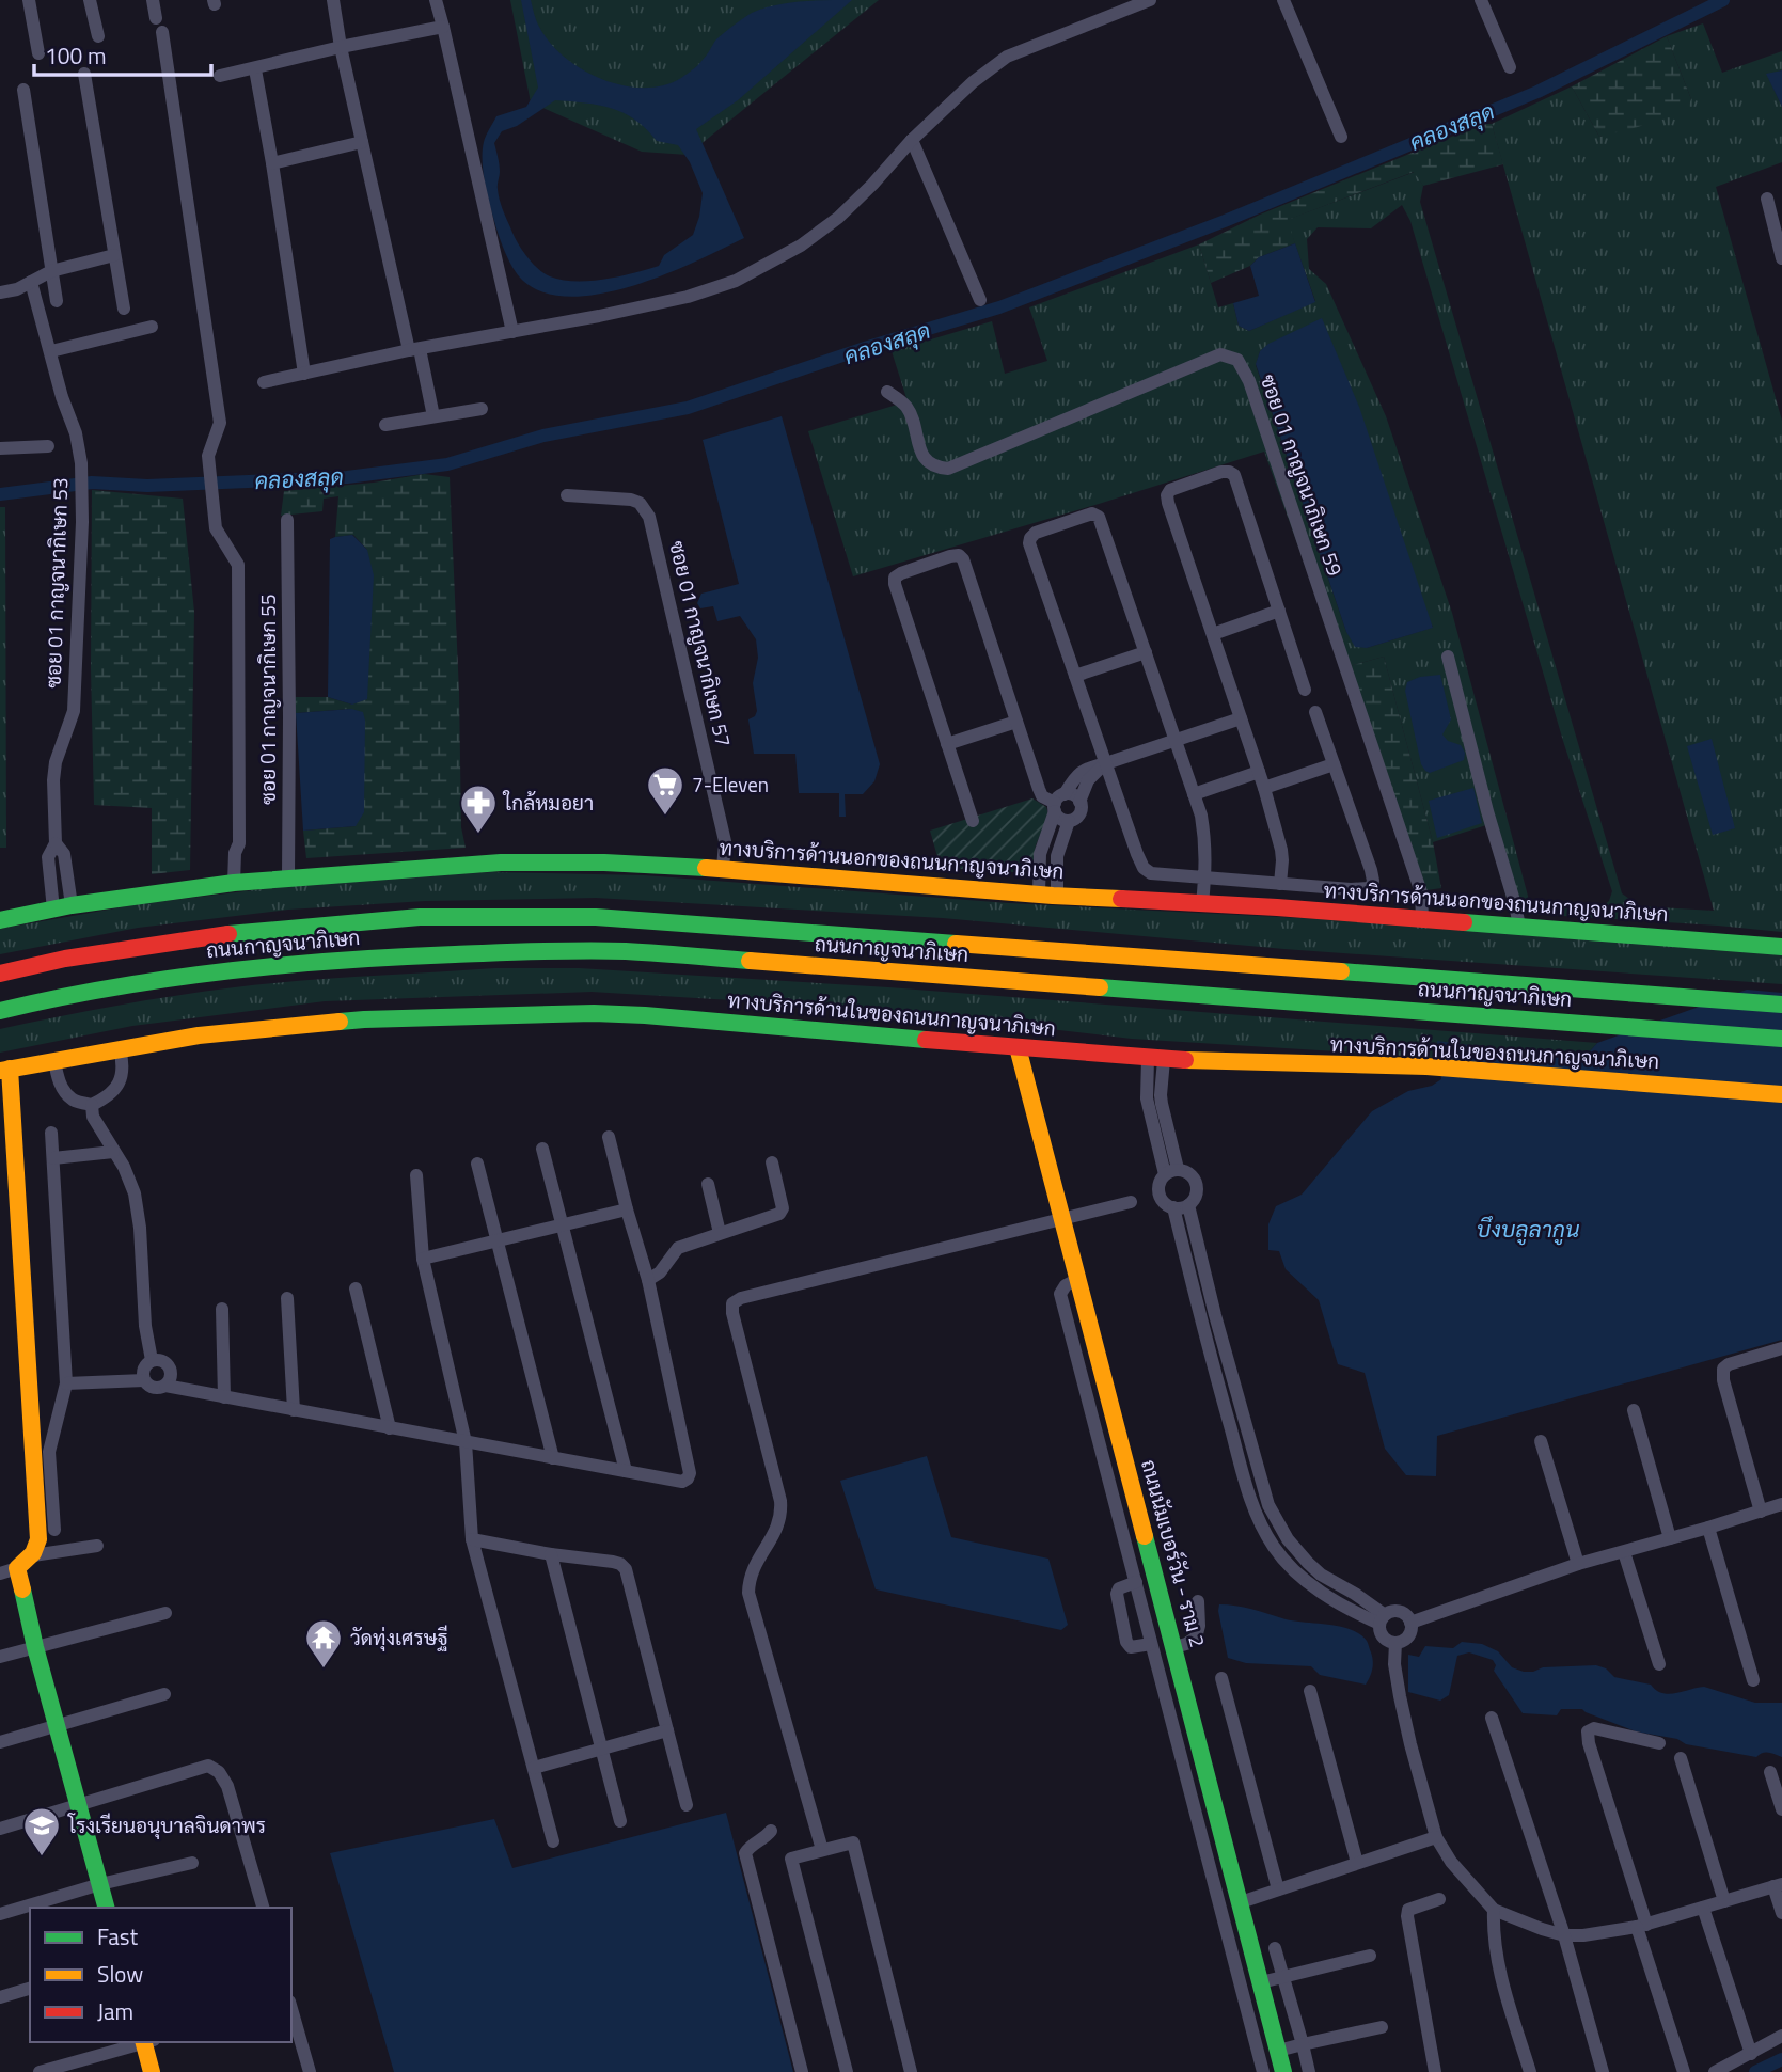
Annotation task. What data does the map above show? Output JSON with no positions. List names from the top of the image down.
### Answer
{
  "streets": {
    "main road": [
      "ทางบริการด้านนอกของถนนกาญจนาภิเษก",
      "ถนนกาญจนาภิเษก",
      "ทางบริการด้านในของถนนกาญจนาภิเษก",
      "ถนนนัมเบอร์วัน - ราม 2"
    ],
    "street": [
      "ซอย 01 กาญจนาภิเษก 59",
      "ซอย 01 กาญจนากิเษก 53",
      "ซอย 01 กาญจนากิเษก 57",
      "ซอย 01 กาญจนากิเษก 55"
    ]
  },
  "crossings": [
    ["ซอย 01 กาญจนาภิเษก 59", "ทางบริการด้านนอกของถนนกาญจนาภิเษก"],
    ["ซอย 01 กาญจนากิเษก 53", "ทางบริการด้านนอกของถนนกาญจนาภิเษก"],
    ["ซอย 01 กาญจนากิเษก 57", "ทางบริการด้านนอกของถนนกาญจนาภิเษก"],
    ["ซอย 01 กาญจนากิเษก 55", "ทางบริการด้านนอกของถนนกาญจนาภิเษก"],
    ["ทางบริการด้านในของถนนกาญจนาภิเษก", "ถนนนัมเบอร์วัน - ราม 2"]
  ],
  "water": ["คลองสลุด", "บึงบลูลากูน"],
  "places": {
    "supermarket": ["7-Eleven"],
    "pharmacy": ["ใกล้หมอยา"],
    "temple": ["วัดทุ่งเศรษฐี"],
    "school or university": ["โรงเรียนอนุบาลจินดาพร"]
  },
  "legend": ["Fast", "Slow", "Jam"],
  "scale_bar": "100 m"
}
